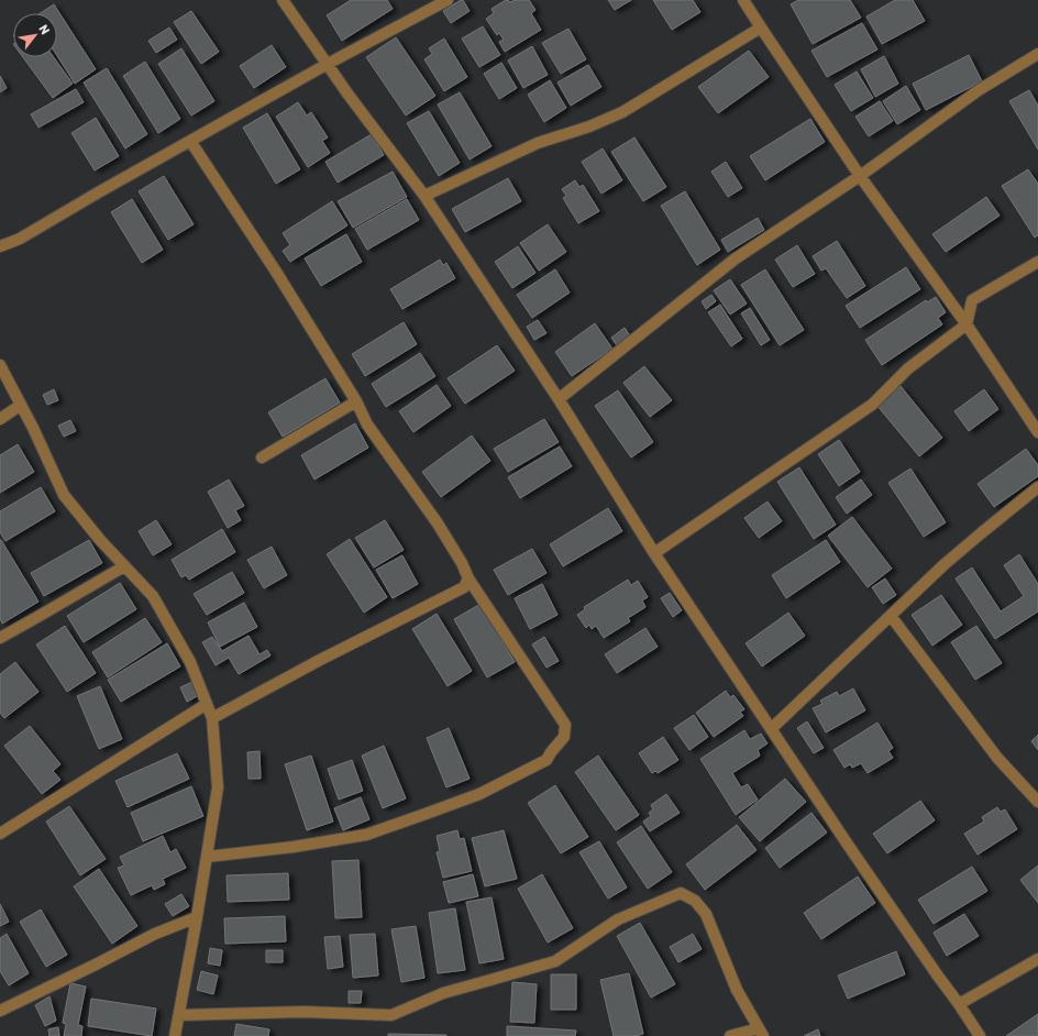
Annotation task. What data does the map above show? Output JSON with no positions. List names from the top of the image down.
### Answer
{
  "north": "top right"
}
